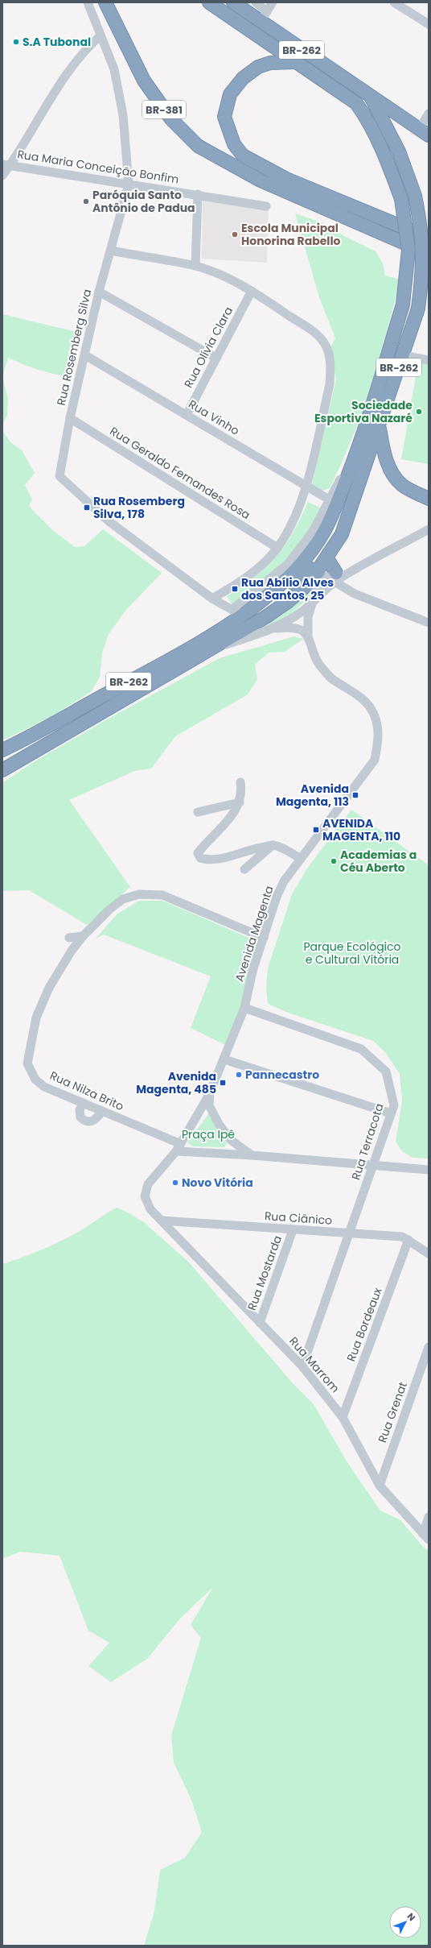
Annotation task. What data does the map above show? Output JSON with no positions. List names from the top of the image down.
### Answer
{
  "streets": {
    "highway": ["BR-262", "BR-381"],
    "street": [
      "Rua Maria Conceição Bonfim",
      "Rua Rosemberg Silva",
      "Rua Olívia Clara",
      "Rua Vinho",
      "Rua Geraldo Fernandes Rosa",
      "Avenida Magenta",
      "Rua Nilza Brito",
      "Rua Terracota",
      "Rua Ciânico",
      "Rua Mostarda",
      "Rua Bordeaux",
      "Rua Marrom",
      "Rua Grenat"
    ]
  },
  "crossings": [
    ["BR-262", "Rua Rosemberg Silva"],
    ["BR-262", "Avenida Magenta"],
    ["Rua Maria Conceição Bonfim", "Rua Rosemberg Silva"],
    ["Rua Rosemberg Silva", "Rua Vinho"],
    ["Rua Rosemberg Silva", "Rua Geraldo Fernandes Rosa"],
    ["Rua Olívia Clara", "Rua Vinho"],
    ["Avenida Magenta", "Rua Nilza Brito"],
    ["Avenida Magenta", "Rua Terracota"],
    ["Avenida Magenta", "Rua Marrom"],
    ["Rua Nilza Brito", "Rua Marrom"],
    ["Rua Terracota", "Rua Ciânico"],
    ["Rua Terracota", "Rua Marrom"],
    ["Rua Ciânico", "Rua Mostarda"],
    ["Rua Ciânico", "Rua Bordeaux"],
    ["Rua Ciânico", "Rua Marrom"],
    ["Rua Mostarda", "Rua Marrom"],
    ["Rua Bordeaux", "Rua Marrom"],
    ["Rua Marrom", "Rua Grenat"]
  ],
  "parks": ["Parque Ecológico e Cultural Vitória", "Praça Ipê"],
  "places": {
    "other": [
      "S.A Tubonal",
      "Paróquia Santo Antônio de Padua",
      "Escola Municipal Honorina Rabello",
      "Sociedade Esportiva Nazaré",
      "Academias a Céu Aberto",
      "Pannecastro",
      "Novo Vitória"
    ],
    "transit": [
      "Rua Rosemberg Silva, 178",
      "Rua Abílio Alves dos Santos, 25",
      "Avenida Magenta, 113",
      "AVENIDA MAGENTA, 110",
      "Avenida Magenta, 485"
    ]
  },
  "north": "top right"
}
